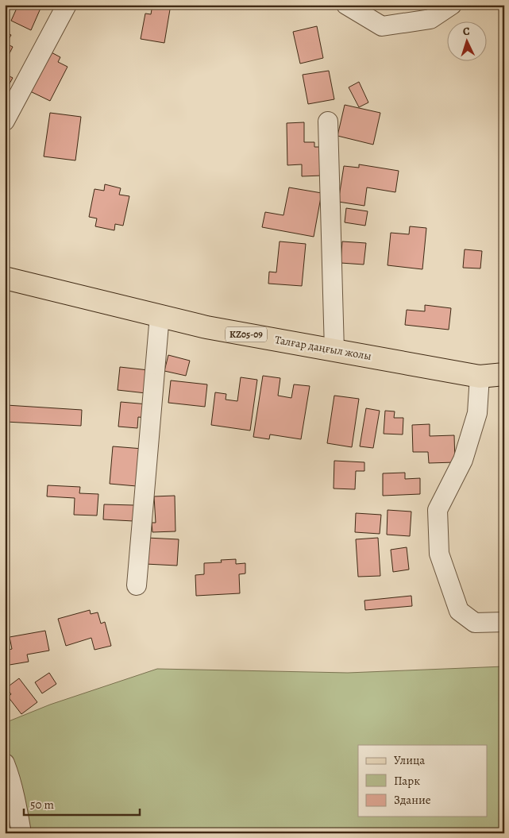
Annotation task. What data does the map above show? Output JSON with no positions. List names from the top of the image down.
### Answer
{
  "streets": {
    "main road": ["KZ05-09", "Талғар даңғыл жолы"]
  },
  "legend": ["Улица", "Парк", "Здание"],
  "scale_bar": "50 m",
  "north": "top"
}
